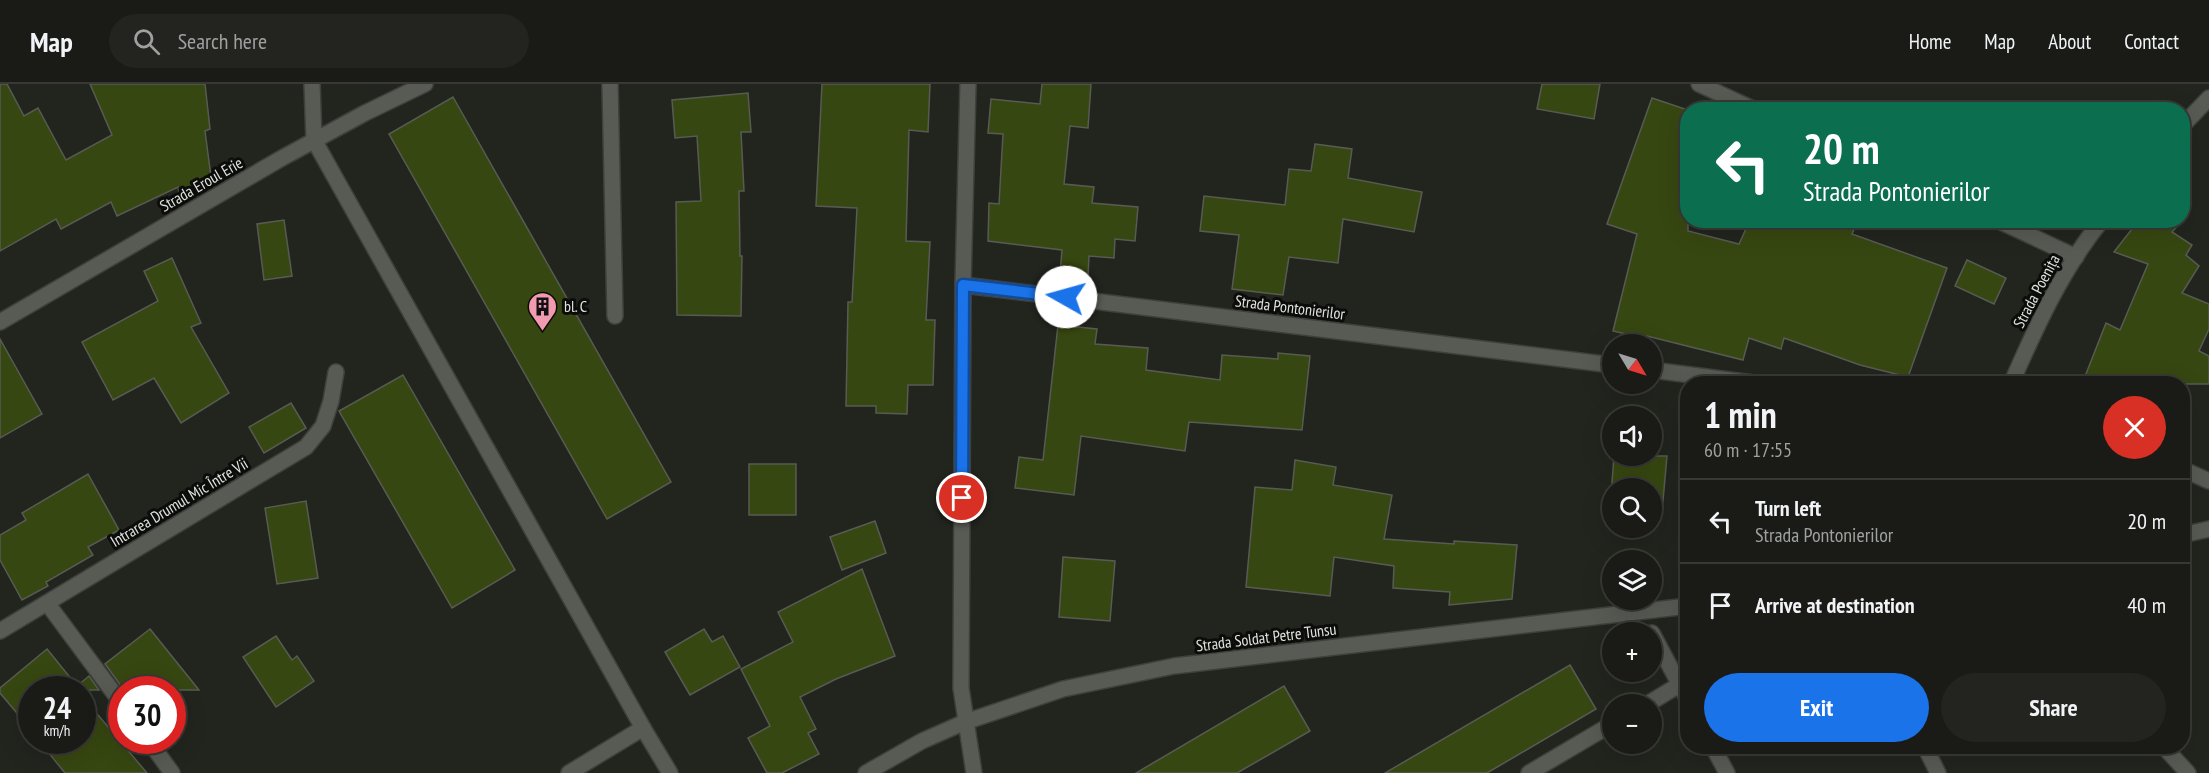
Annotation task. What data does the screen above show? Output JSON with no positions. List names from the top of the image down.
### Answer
{
  "streets": {
    "street": [
      "Strada Eroul Erie",
      "Strada Poenița",
      "Strada Pontonierilor",
      "Intrarea Drumul Mic Între Vii",
      "Strada Soldat Petre Tunsu"
    ]
  },
  "places": {
    "building": ["bl. C"]
  },
  "north": "bottom right",
  "page": {
    "header": "Map",
    "search": "Search here",
    "nav": [
      "Home",
      "Map",
      "About",
      "Contact"
    ],
    "turn": ["20 m", "Strada Pontonierilor"],
    "map_buttons": ["+", "−"],
    "heading": ["1 min", "60 m · 17:55"],
    "list": [
      {
        "name": "Turn left",
        "note": "Strada Pontonierilor",
        "value": "20 m"
      },
      {
        "name": "Arrive at destination",
        "value": "40 m"
      }
    ],
    "buttons": ["Exit", "Share"],
    "speed": "24 km/h",
    "limit": "30"
  }
}
